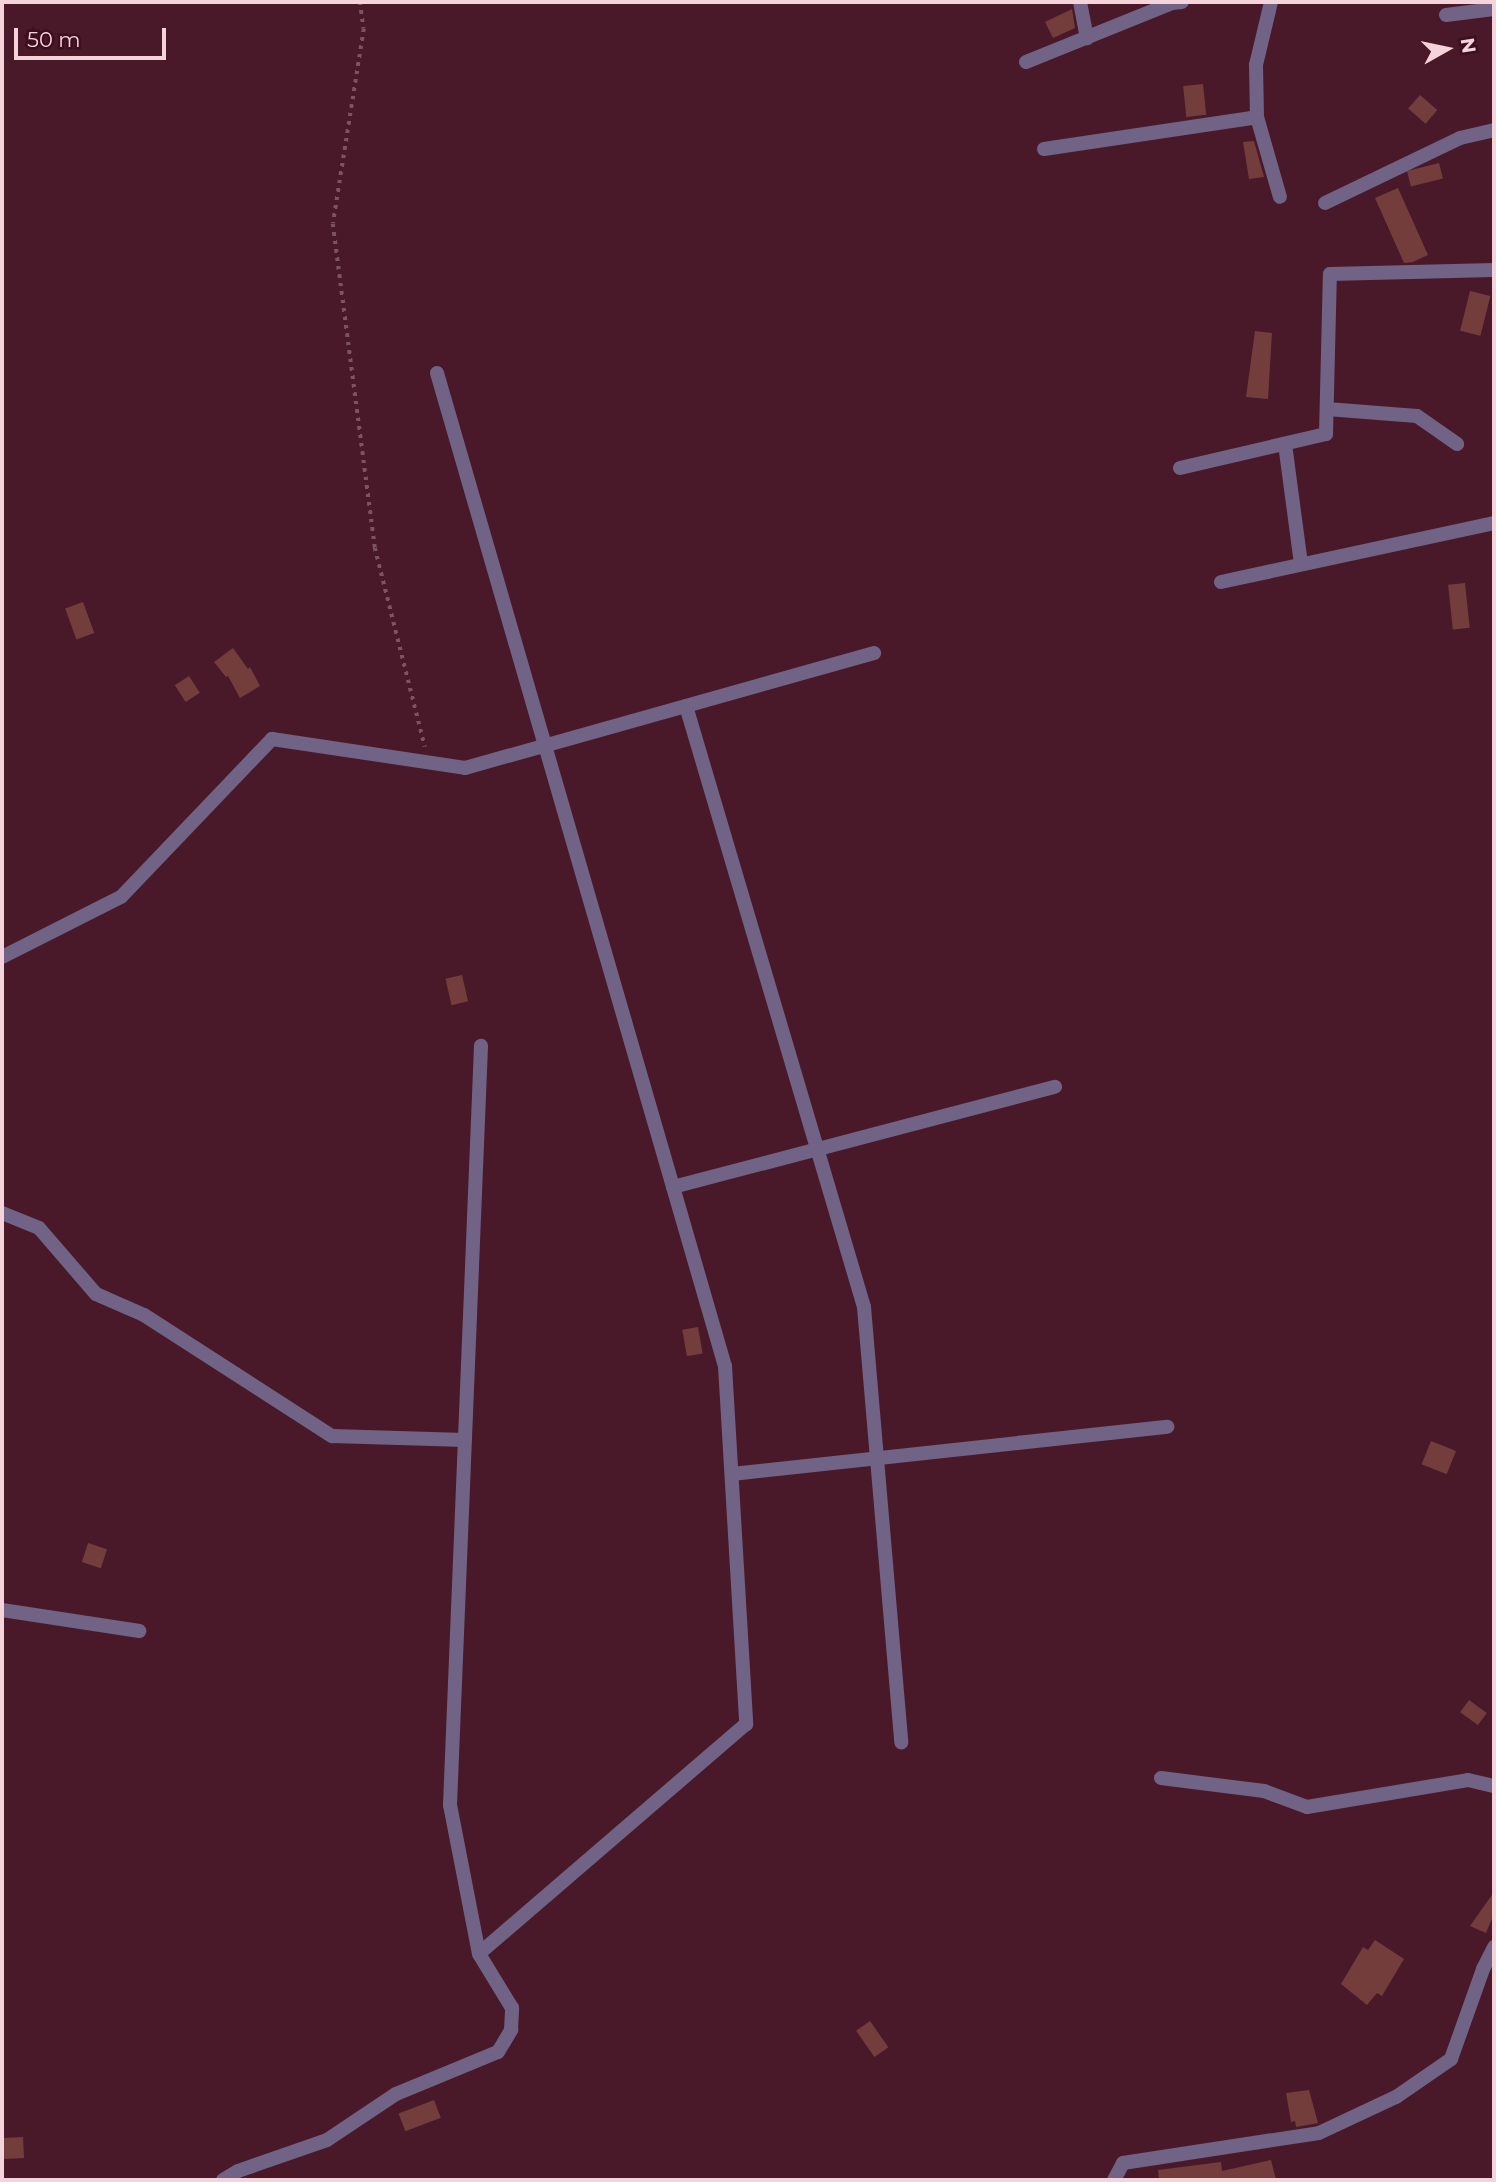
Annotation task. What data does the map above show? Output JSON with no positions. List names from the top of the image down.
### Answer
{
  "scale_bar": "50 m",
  "north": "right"
}
